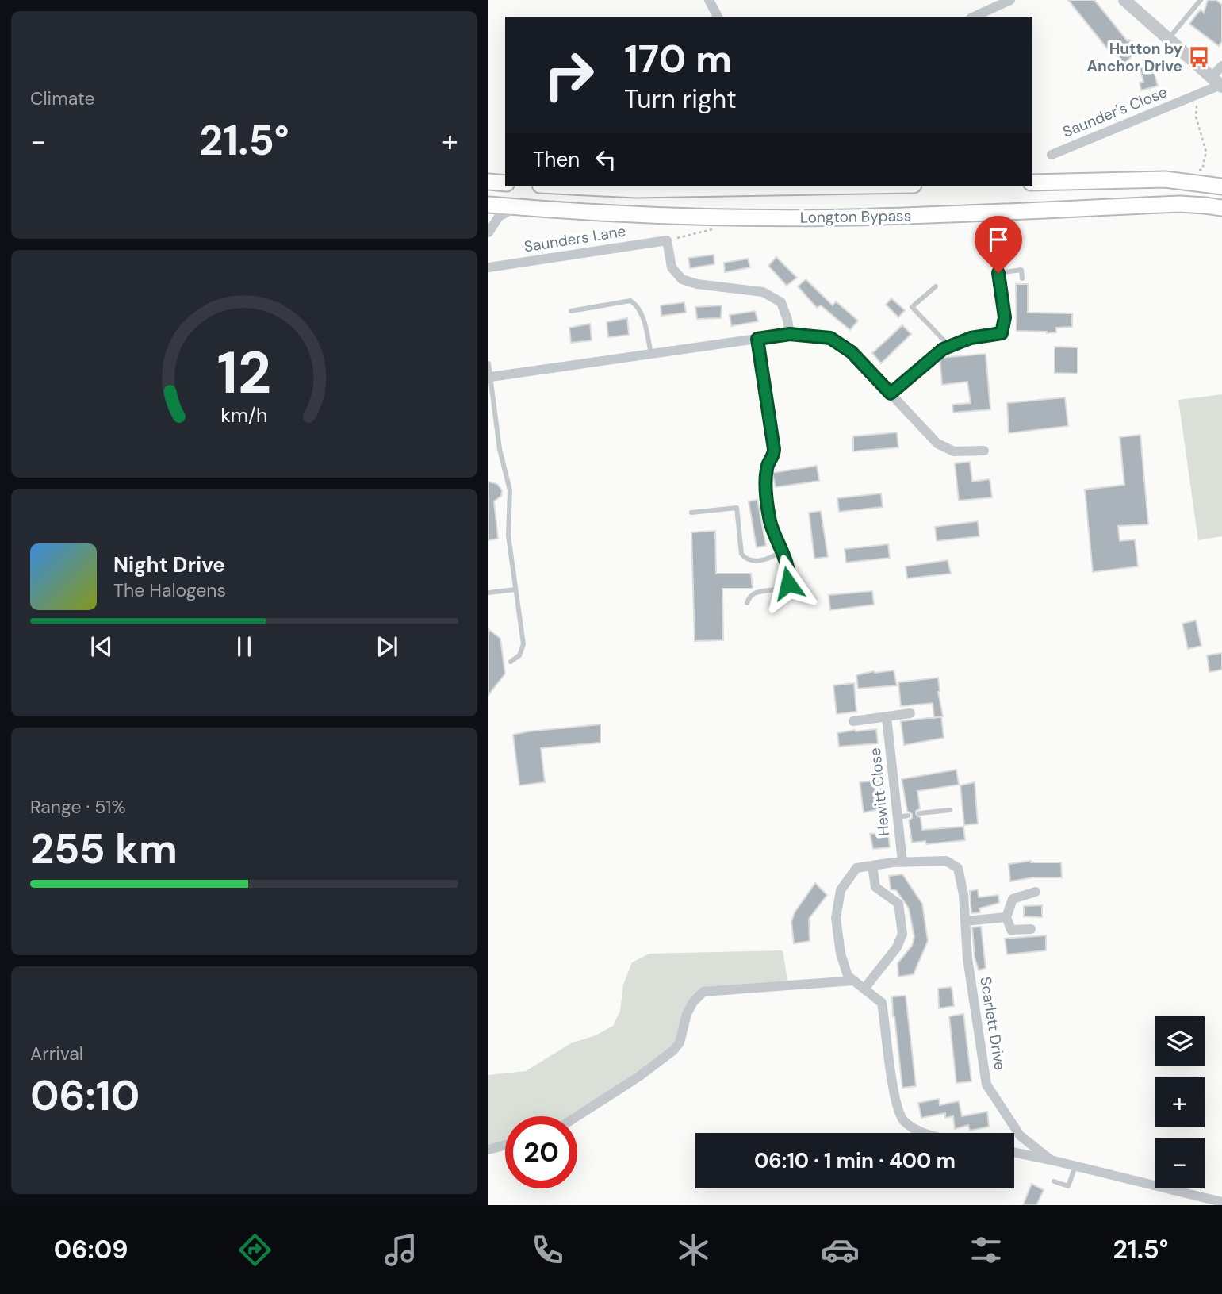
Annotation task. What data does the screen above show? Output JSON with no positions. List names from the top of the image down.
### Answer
{
  "streets": {
    "highway": ["Longton Bypass"],
    "street": [
      "Saunder's Close",
      "Saunders Lane",
      "Hewitt Close",
      "Scarlett Drive"
    ]
  },
  "crossings": [
    ["Hewitt Close", "Scarlett Drive"]
  ],
  "places": {
    "bus stop": ["Hutton by Anchor Drive"]
  },
  "page": {
    "tile": [
      "Climate",
      ["Range · 51%", "255 km"],
      ["Arrival", "06:10"]
    ],
    "turn": ["170 m", "Turn right"],
    "heat": ["−", "21.5°", "+"],
    "then": "Then",
    "song": ["Night Drive", "The Halogens"],
    "map_buttons": ["+", "−"],
    "limit": "20",
    "trip": "06:10 · 1 min · 400 m",
    "tabs": ["06:09", "21.5°"],
    "gauge": ["12", "km/h"]
  }
}
